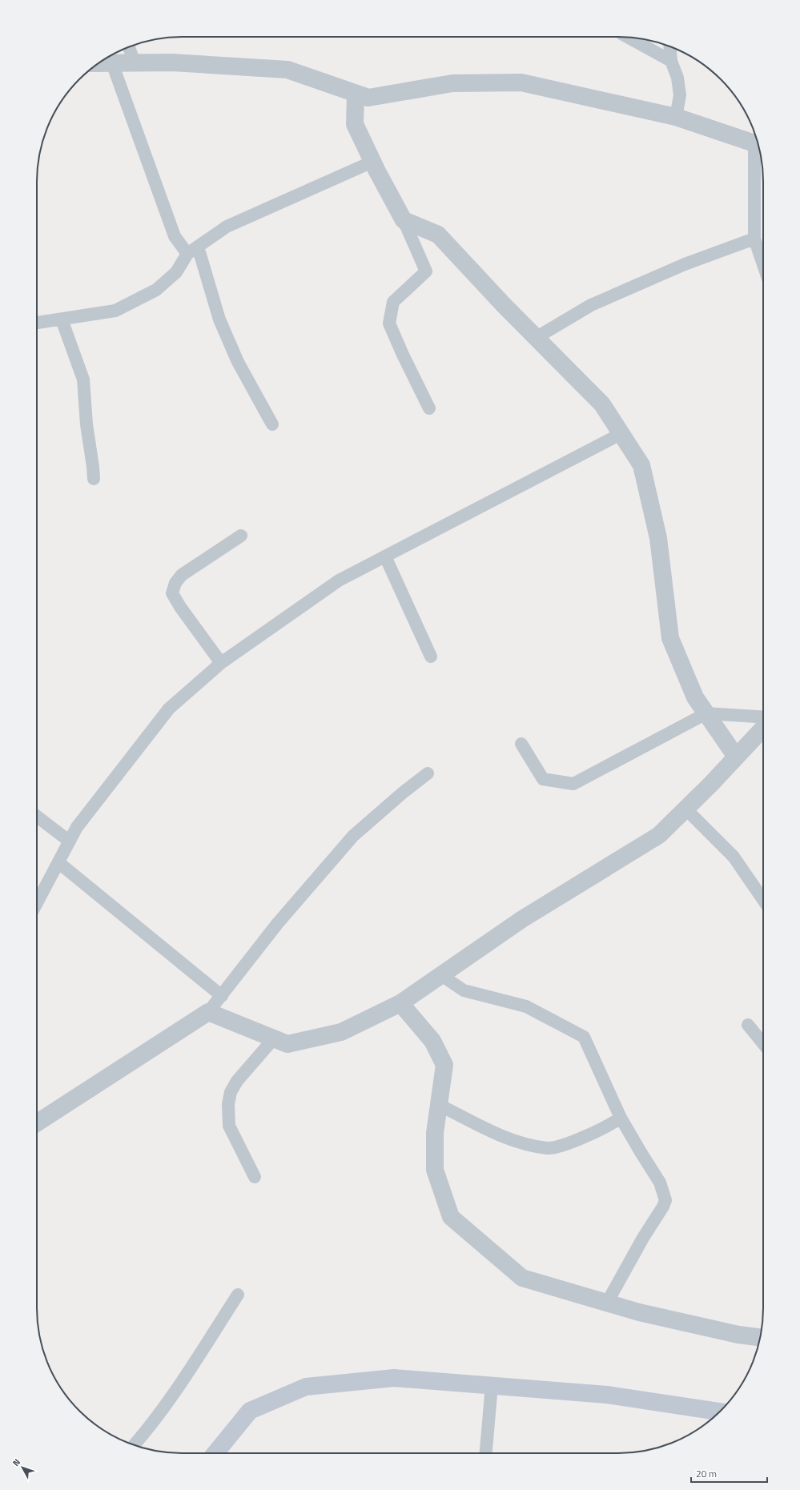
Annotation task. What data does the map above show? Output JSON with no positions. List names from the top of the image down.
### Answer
{
  "scale_bar": "20 m",
  "north": "top left"
}
